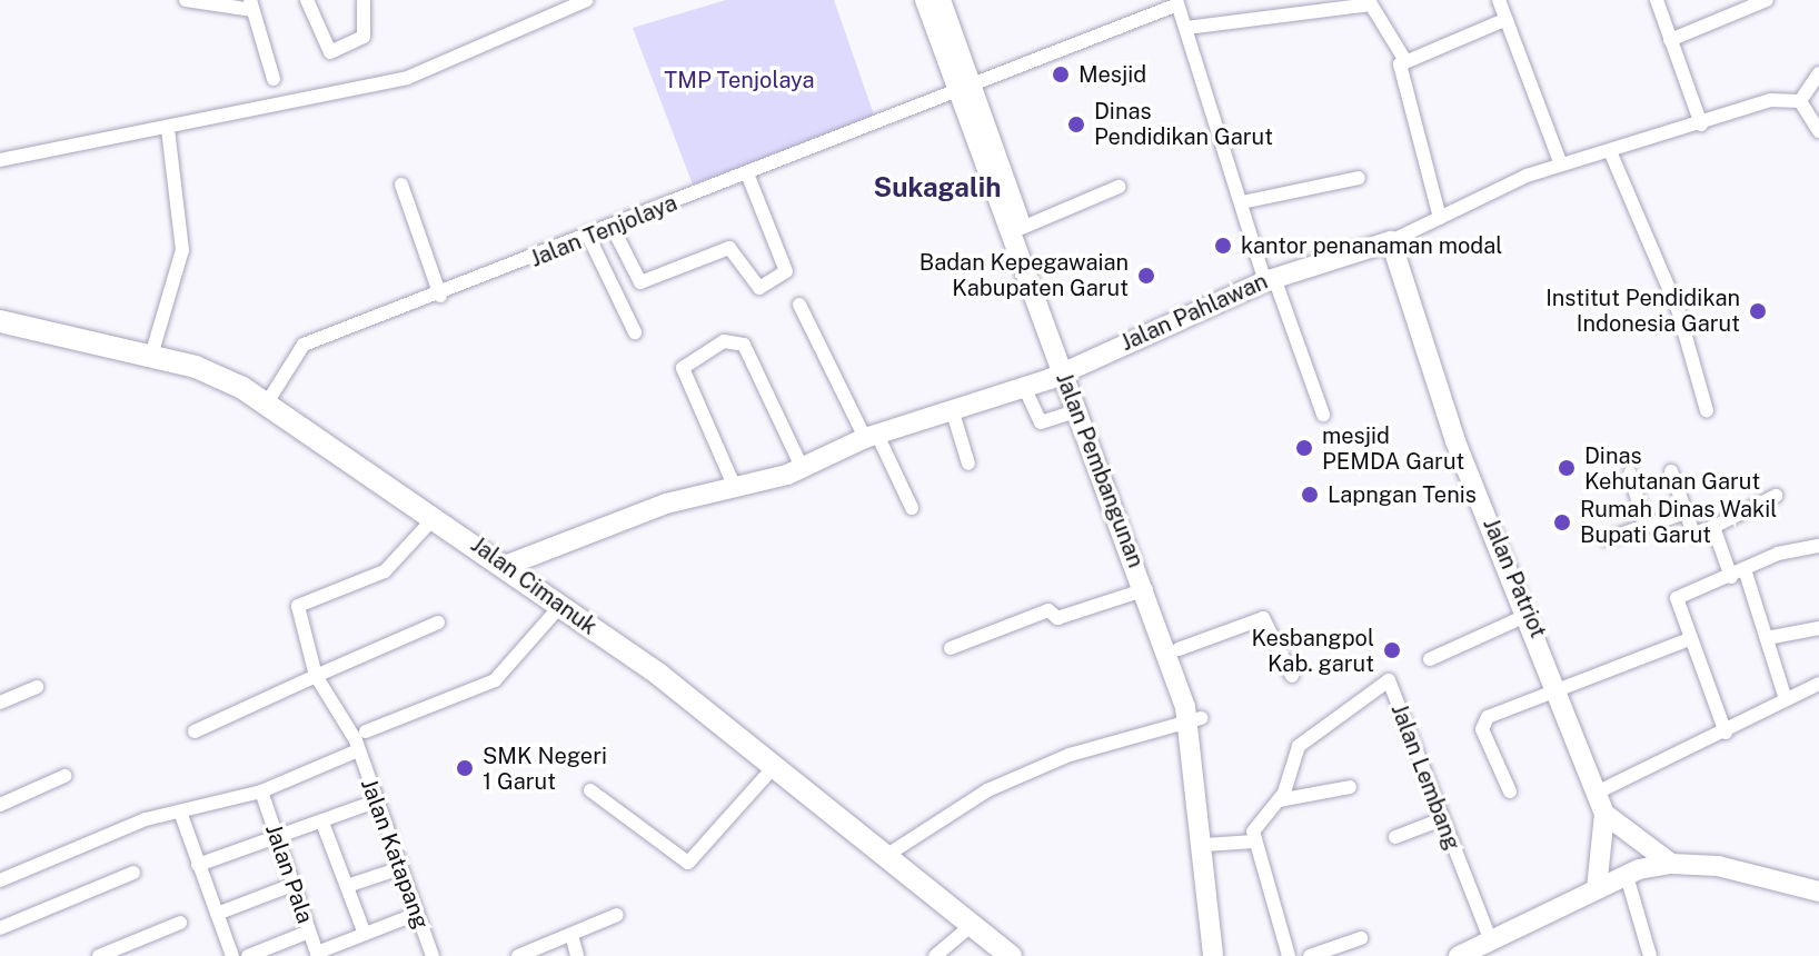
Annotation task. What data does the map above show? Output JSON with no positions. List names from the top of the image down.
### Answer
{
  "streets": {
    "main road": [
      "Jalan Pahlawan",
      "Jalan Pembangunan",
      "Jalan Patriot",
      "Jalan Cimanuk"
    ],
    "street": [
      "Jalan Tenjolaya",
      "Jalan Lembang",
      "Jalan Katapang",
      "Jalan Pala"
    ]
  },
  "crossings": [
    ["Jalan Tenjolaya", "Jalan Pembangunan"],
    ["Jalan Tenjolaya", "Jalan Cimanuk"],
    ["Jalan Pahlawan", "Jalan Pembangunan"],
    ["Jalan Pahlawan", "Jalan Patriot"],
    ["Jalan Pahlawan", "Jalan Cimanuk"],
    ["Jalan Cimanuk", "Jalan Katapang"]
  ],
  "districts": ["Sukagalih"],
  "parks": ["TMP Tenjolaya"],
  "places": [
    "Mesjid",
    "Dinas Pendidikan Garut",
    "kantor penanaman modal",
    "Badan Kepegawaian Kabupaten Garut",
    "Institut Pendidikan Indonesia Garut",
    "mesjid PEMDA Garut",
    "Dinas Kehutanan Garut",
    "Lapngan Tenis",
    "Rumah Dinas Wakil Bupati Garut",
    "Kesbangpol Kab. garut",
    "SMK Negeri 1 Garut"
  ]
}
